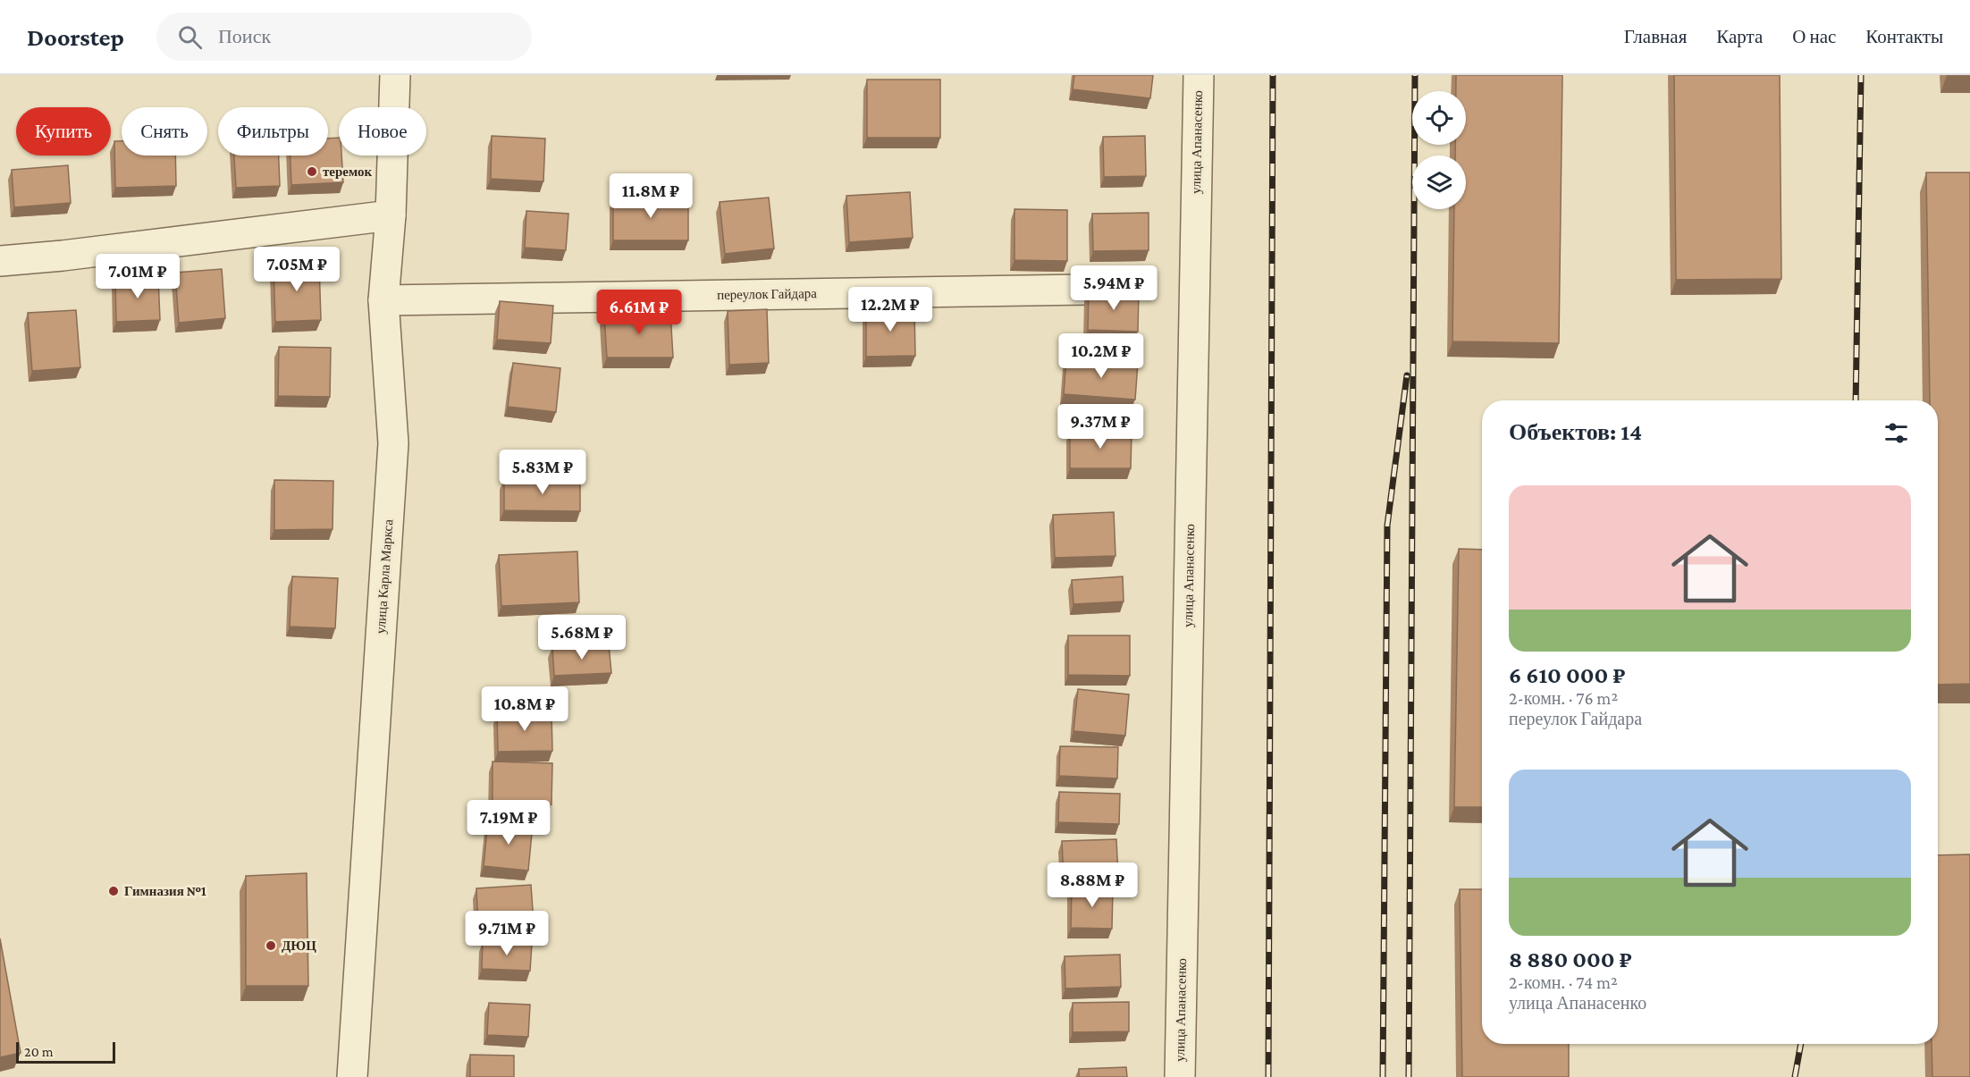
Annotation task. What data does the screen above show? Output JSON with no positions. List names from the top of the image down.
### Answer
{
  "streets": {
    "street": ["улица Апанасенко", "переулок Гайдара", "улица Карла Маркса"]
  },
  "crossings": [
    ["переулок Гайдара", "улица Карла Маркса"]
  ],
  "places": ["теремок", "Гимназия №1", "ДЮЦ"],
  "scale_bar": "20 m",
  "page": {
    "header": "Doorstep",
    "search": "Поиск",
    "nav": [
      "Главная",
      "Карта",
      "О нас",
      "Контакты"
    ],
    "chip": [
      "Купить",
      "Снять",
      "Фильтры",
      "Новое"
    ],
    "price": [
      "11.8M ₽",
      "7.05M ₽",
      "7.01M ₽",
      "5.94M ₽",
      "12.2M ₽",
      "6.61M ₽",
      "10.2M ₽",
      "9.37M ₽",
      "5.83M ₽",
      "5.68M ₽",
      "10.8M ₽",
      "7.19M ₽",
      "8.88M ₽",
      "9.71M ₽"
    ],
    "heading": "Объектов: 14",
    "list": [
      {
        "name": "6 610 000 ₽",
        "note": "2-комн. · 76 m² · переулок Гайдара"
      },
      {
        "name": "8 880 000 ₽",
        "note": "2-комн. · 74 m² · улица Апанасенко"
      }
    ],
    "scale": "20 m"
  }
}
